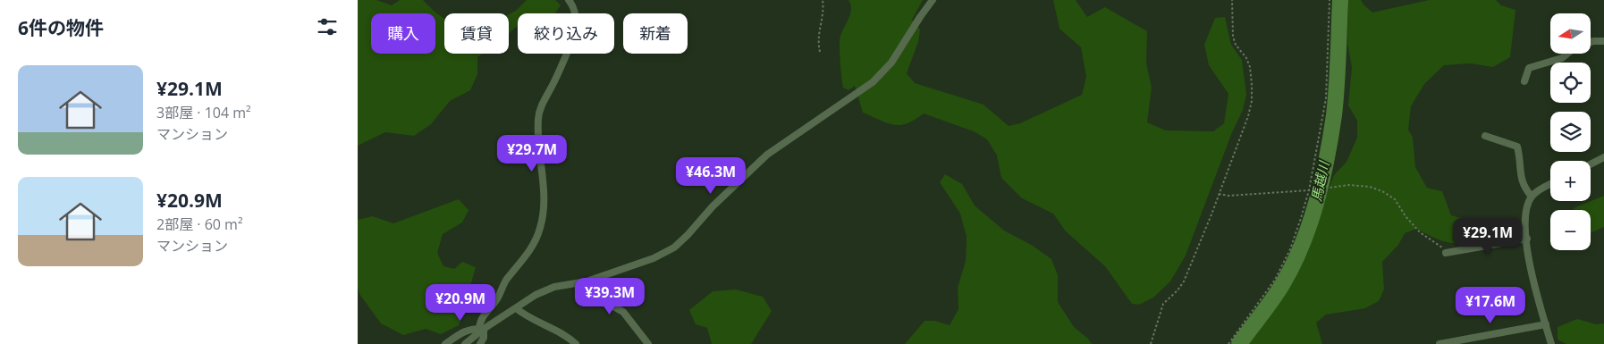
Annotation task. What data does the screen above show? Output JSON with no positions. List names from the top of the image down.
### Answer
{
  "water": ["馬越川"],
  "north": "left",
  "page": {
    "heading": "6件の物件",
    "map_buttons": ["+", "−"],
    "chip": [
      "購入",
      "賃貸",
      "絞り込み",
      "新着"
    ],
    "list": [
      {
        "name": "¥29.1M",
        "note": "3部屋 · 104 m² · マンション"
      },
      {
        "name": "¥20.9M",
        "note": "2部屋 · 60 m² · マンション"
      }
    ],
    "price": [
      "¥29.7M",
      "¥46.3M",
      "¥29.1M",
      "¥39.3M",
      "¥20.9M",
      "¥17.6M"
    ]
  }
}
